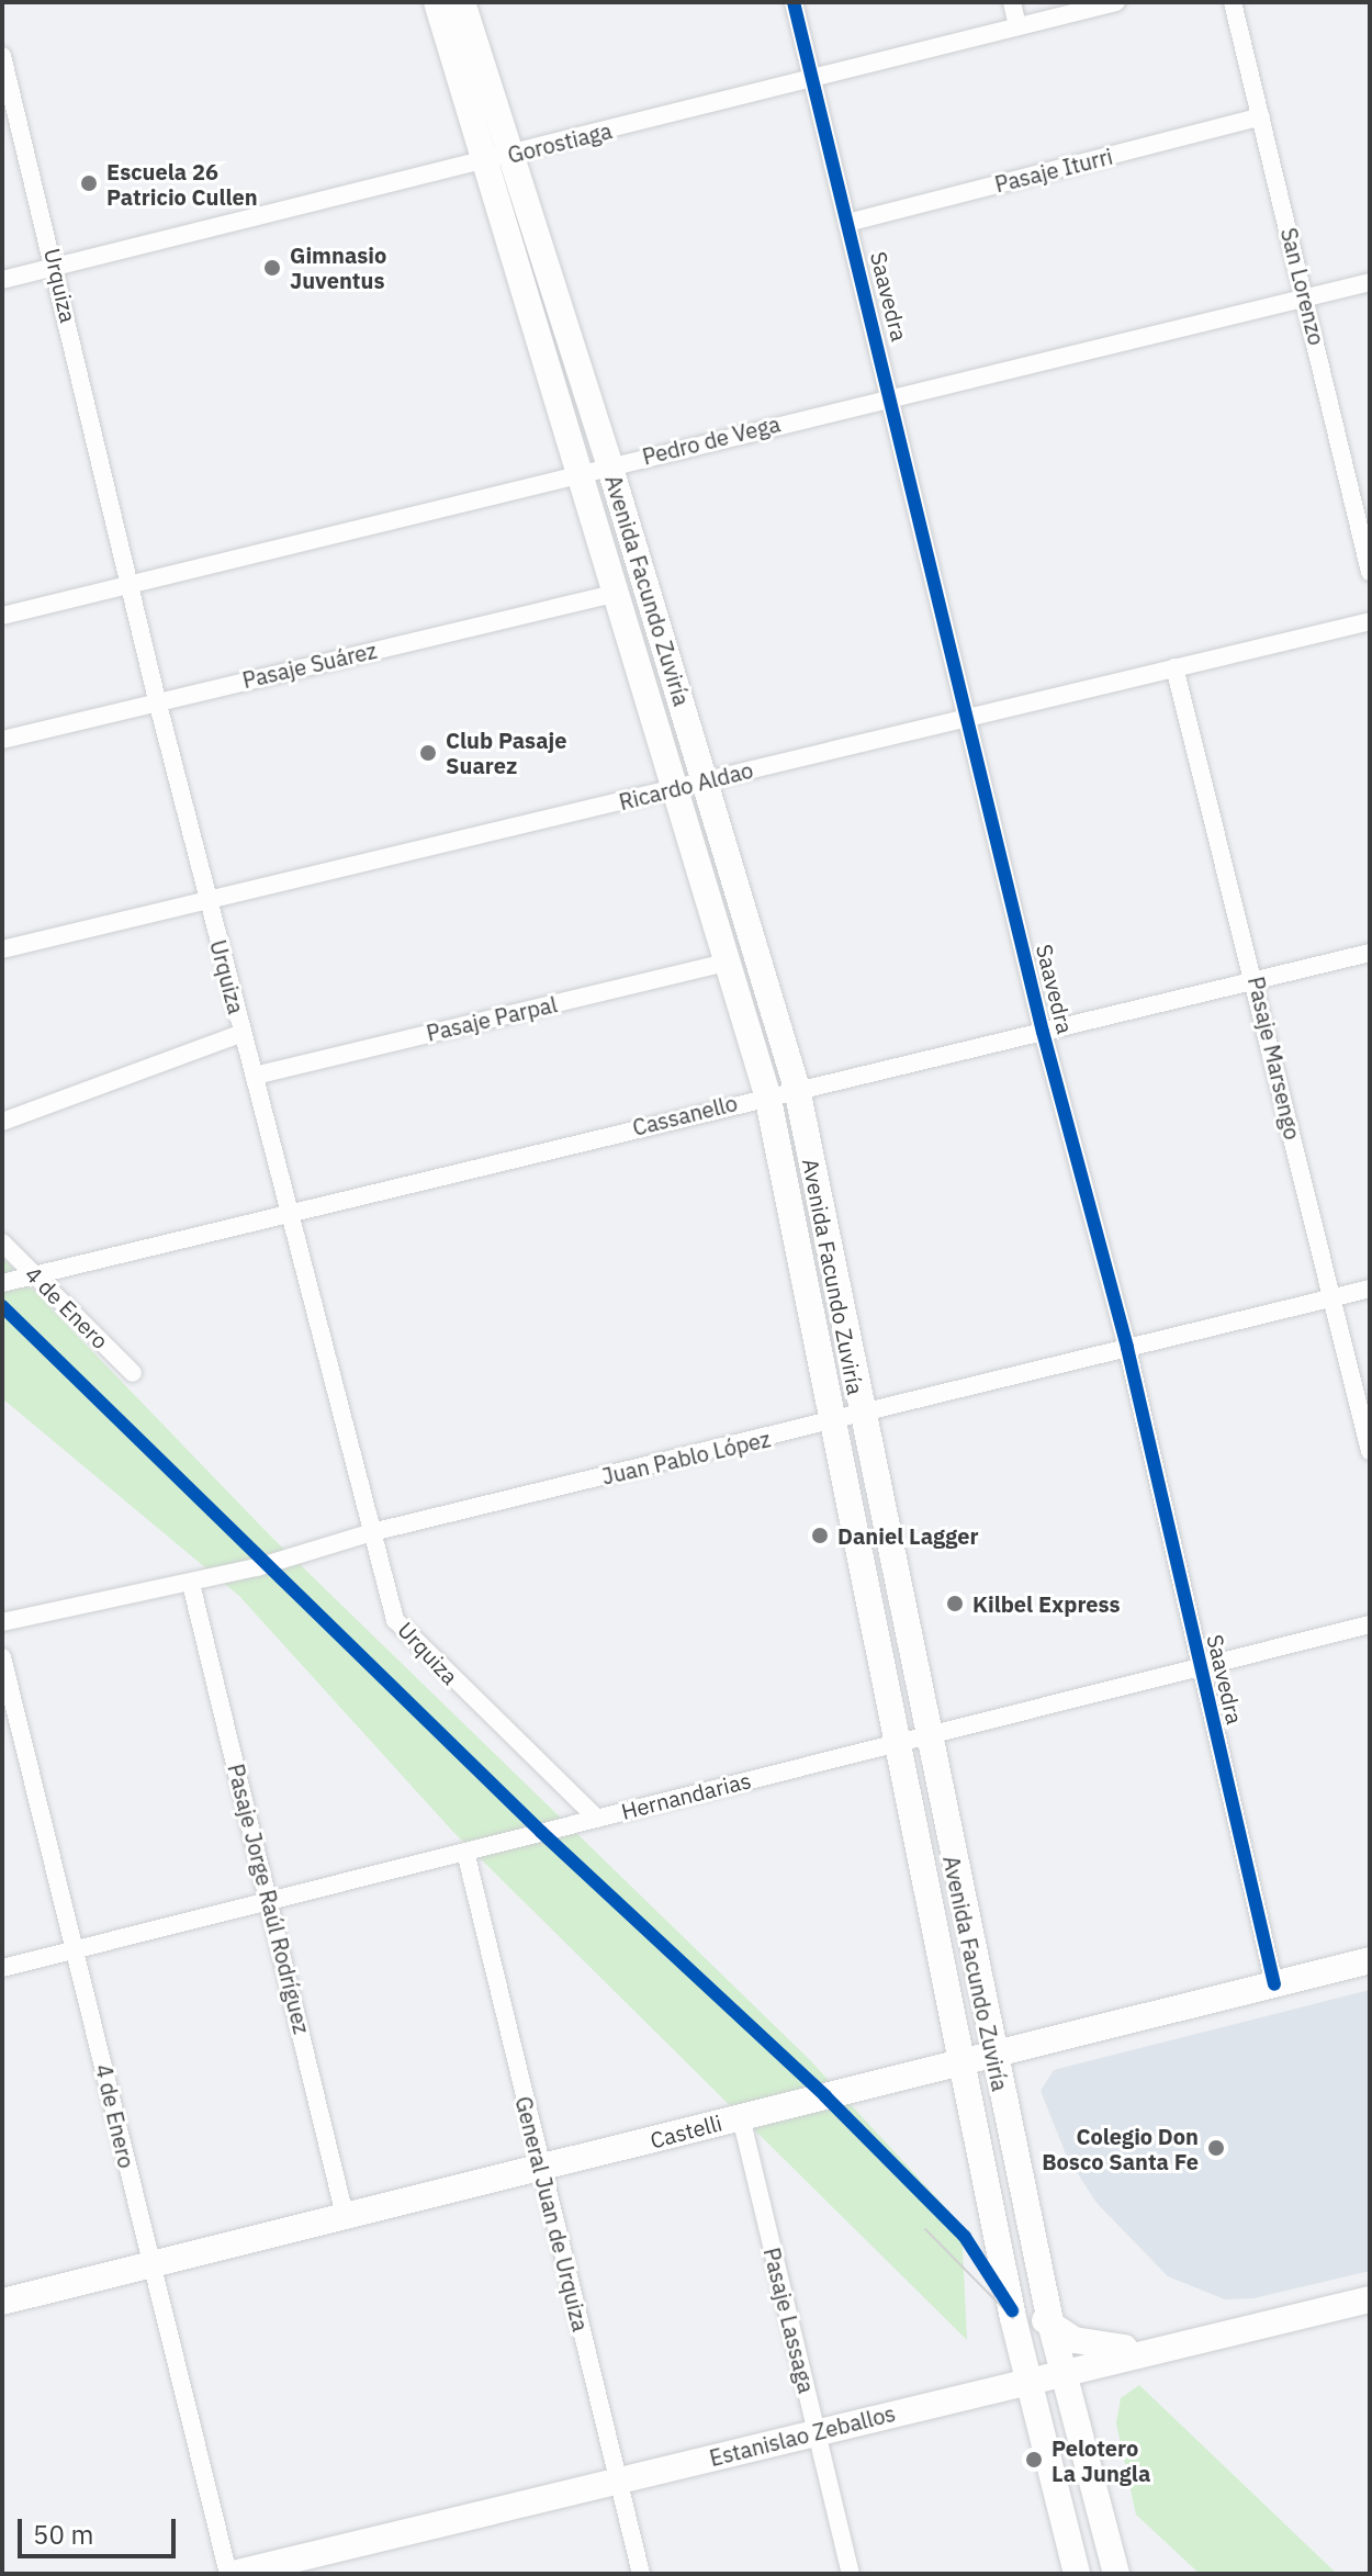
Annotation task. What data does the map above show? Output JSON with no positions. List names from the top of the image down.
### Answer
{
  "streets": {
    "main road": ["Avenida Facundo Zuviría", "Castelli", "Estanislao Zeballos"],
    "street": [
      "Gorostiaga",
      "Pasaje Iturri",
      "Urquiza",
      "San Lorenzo",
      "Saavedra",
      "Pedro de Vega",
      "Pasaje Suárez",
      "Ricardo Aldao",
      "Pasaje Parpal",
      "Pasaje Marsengo",
      "Cassanello",
      "4 de Enero",
      "Juan Pablo López",
      "Hernandarias",
      "Pasaje Jorge Raúl Rodríguez",
      "General Juan de Urquiza",
      "Pasaje Lassaga"
    ]
  },
  "crossings": [
    ["Gorostiaga", "Urquiza"],
    ["Gorostiaga", "Saavedra"],
    ["Gorostiaga", "Avenida Facundo Zuviría"],
    ["Pasaje Iturri", "San Lorenzo"],
    ["Pasaje Iturri", "Saavedra"],
    ["Urquiza", "Pedro de Vega"],
    ["Urquiza", "Pasaje Suárez"],
    ["Urquiza", "Ricardo Aldao"],
    ["Urquiza", "Pasaje Parpal"],
    ["Urquiza", "Cassanello"],
    ["Urquiza", "Juan Pablo López"],
    ["Urquiza", "Hernandarias"],
    ["San Lorenzo", "Pedro de Vega"],
    ["Saavedra", "Pedro de Vega"],
    ["Saavedra", "Ricardo Aldao"],
    ["Saavedra", "Cassanello"],
    ["Saavedra", "Juan Pablo López"],
    ["Saavedra", "Hernandarias"],
    ["Saavedra", "Castelli"],
    ["Pedro de Vega", "Avenida Facundo Zuviría"],
    ["Avenida Facundo Zuviría", "Pasaje Suárez"],
    ["Avenida Facundo Zuviría", "Ricardo Aldao"],
    ["Avenida Facundo Zuviría", "Pasaje Parpal"],
    ["Avenida Facundo Zuviría", "Cassanello"],
    ["Avenida Facundo Zuviría", "Juan Pablo López"],
    ["Avenida Facundo Zuviría", "Hernandarias"],
    ["Avenida Facundo Zuviría", "Castelli"],
    ["Avenida Facundo Zuviría", "Estanislao Zeballos"],
    ["Ricardo Aldao", "Pasaje Marsengo"],
    ["Pasaje Marsengo", "Cassanello"],
    ["Pasaje Marsengo", "Juan Pablo López"],
    ["Cassanello", "4 de Enero"],
    ["4 de Enero", "Hernandarias"],
    ["4 de Enero", "Castelli"],
    ["4 de Enero", "Estanislao Zeballos"],
    ["Juan Pablo López", "Pasaje Jorge Raúl Rodríguez"],
    ["Hernandarias", "Pasaje Jorge Raúl Rodríguez"],
    ["Hernandarias", "General Juan de Urquiza"],
    ["Pasaje Jorge Raúl Rodríguez", "Castelli"],
    ["Castelli", "General Juan de Urquiza"],
    ["Castelli", "Pasaje Lassaga"],
    ["General Juan de Urquiza", "Estanislao Zeballos"],
    ["Pasaje Lassaga", "Estanislao Zeballos"]
  ],
  "places": [
    "Escuela 26 Patricio Cullen",
    "Gimnasio Juventus",
    "Club Pasaje Suarez",
    "Daniel Lagger",
    "Kilbel Express",
    "Colegio Don Bosco Santa Fe",
    "Pelotero La Jungla"
  ],
  "scale_bar": "50 m"
}
